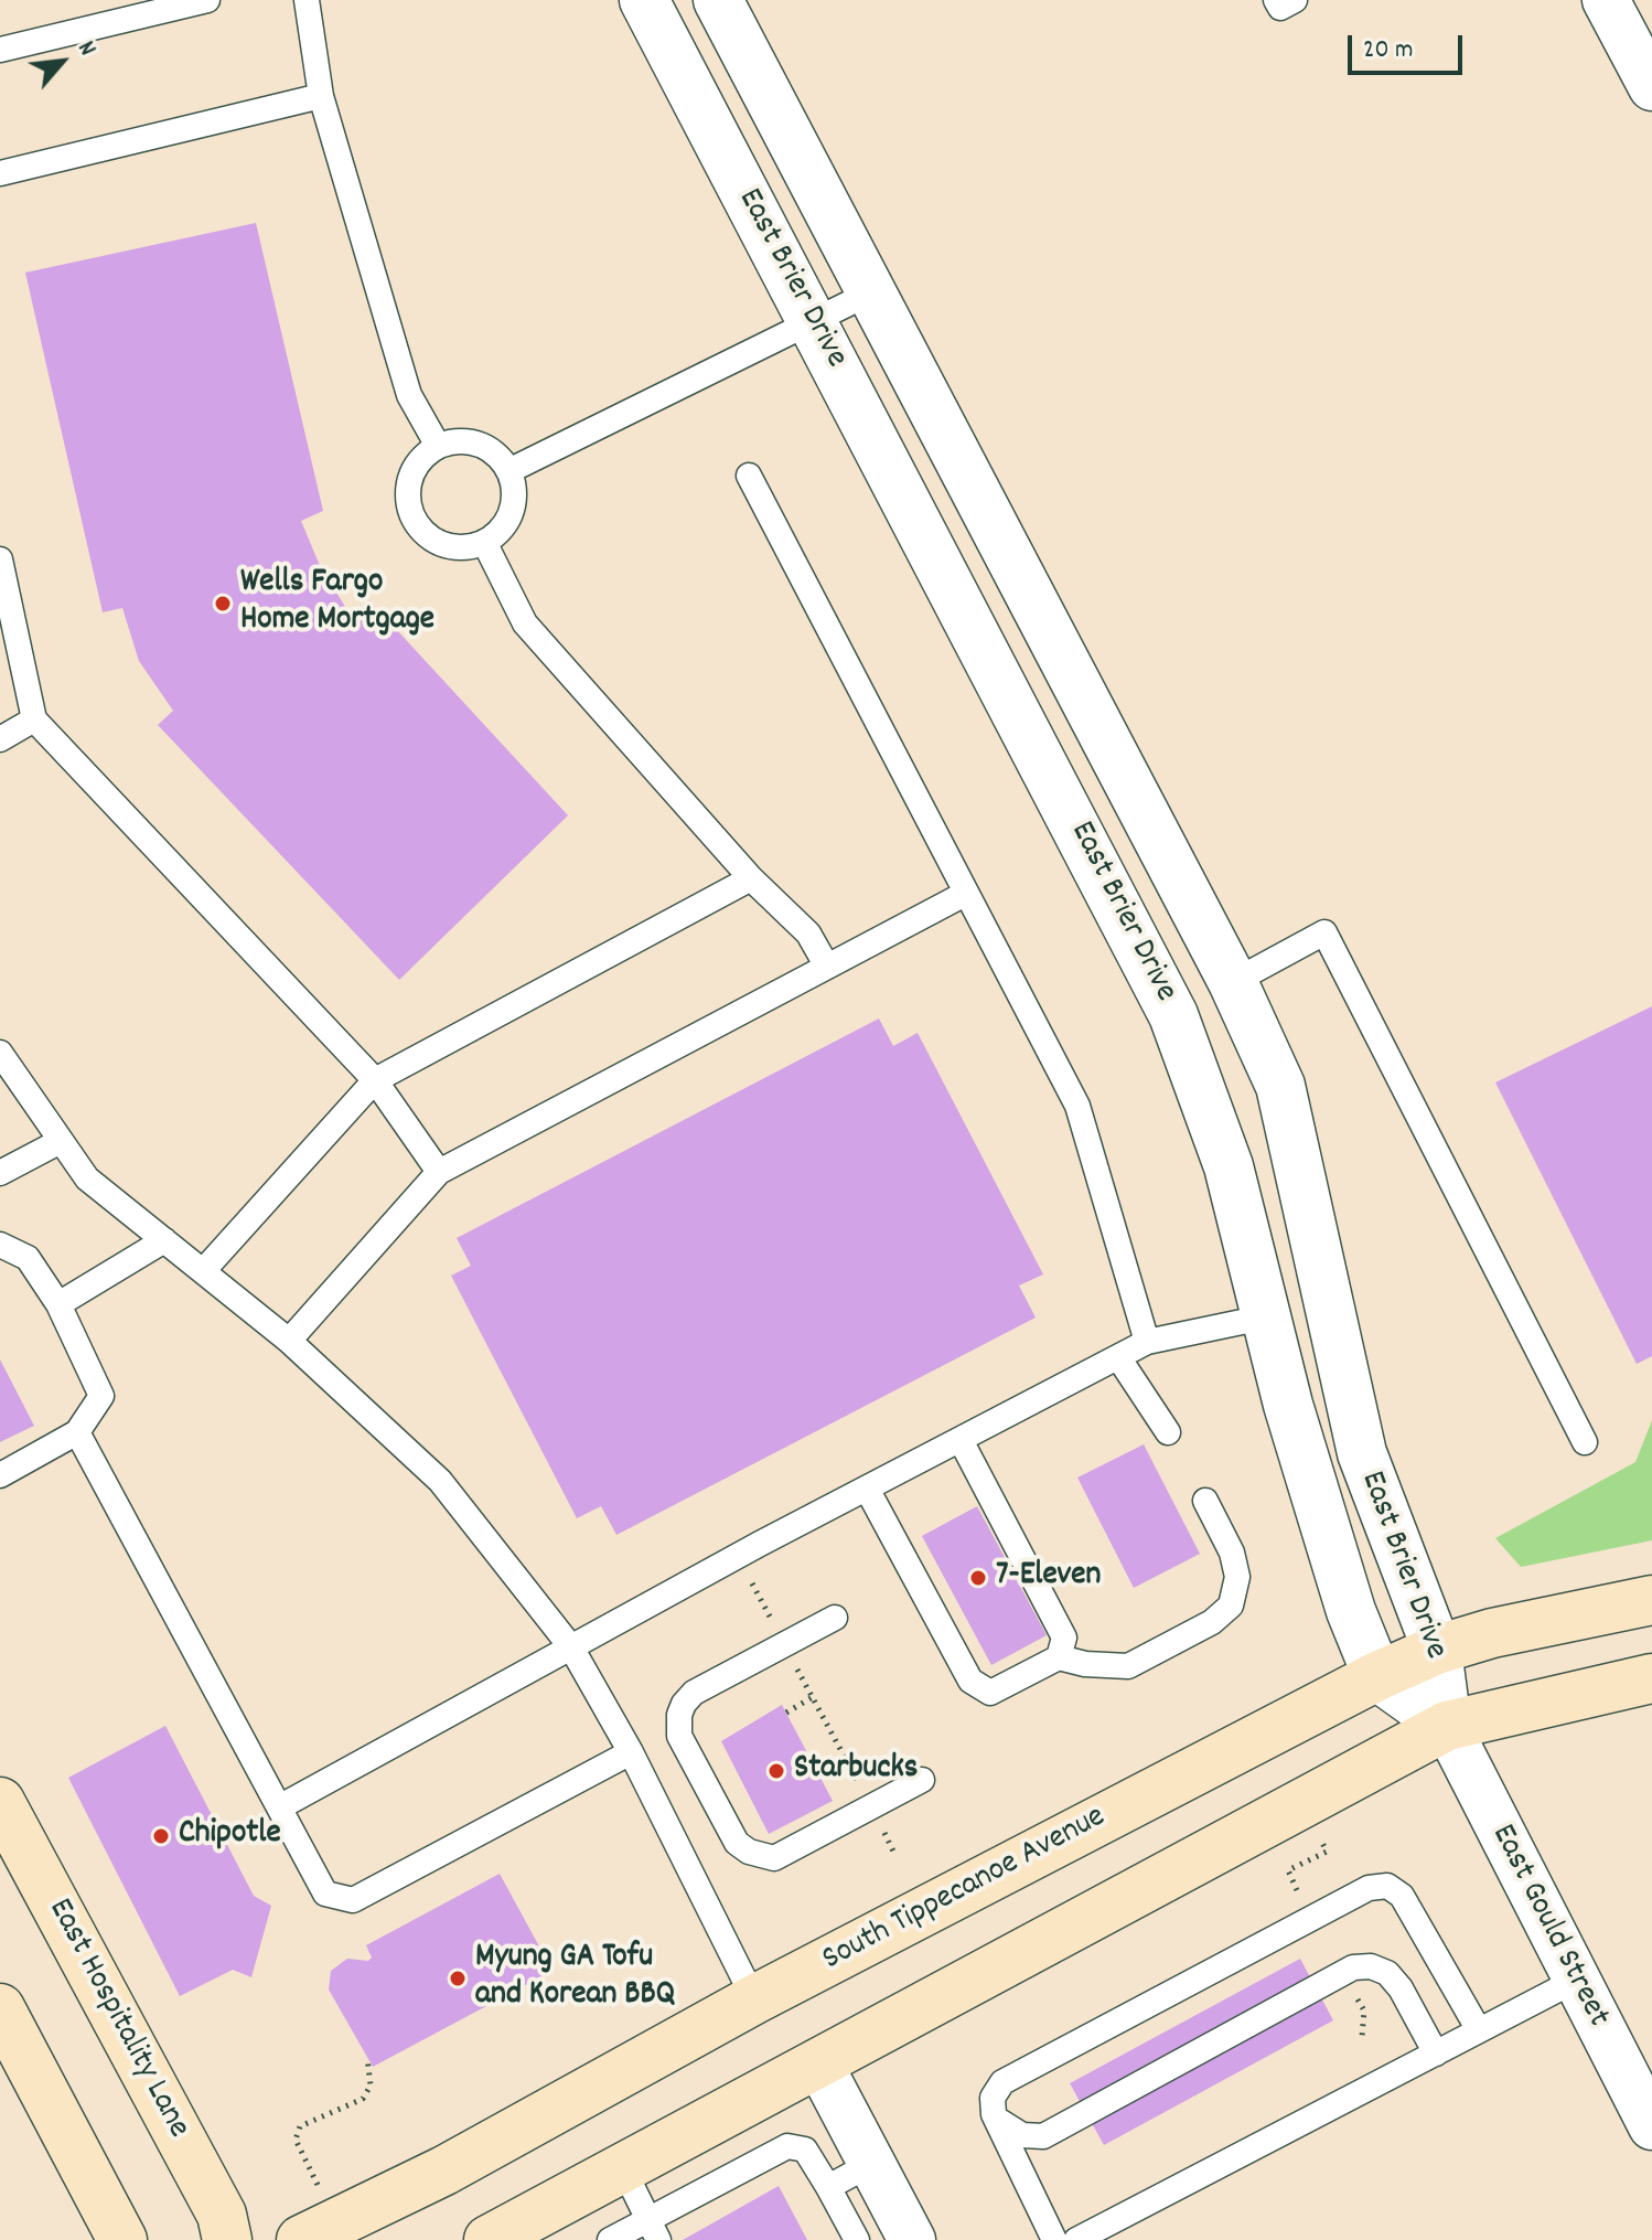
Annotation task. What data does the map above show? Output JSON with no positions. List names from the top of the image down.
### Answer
{
  "streets": {
    "main road": ["South Tippecanoe Avenue", "East Hospitality Lane"],
    "street": ["East Brier Drive", "East Gould Street"]
  },
  "crossings": [
    ["East Brier Drive", "South Tippecanoe Avenue"],
    ["East Brier Drive", "East Gould Street"]
  ],
  "places": [
    "Wells Fargo Home Mortgage",
    "7-Eleven",
    "Starbucks",
    "Chipotle",
    "Myung GA Tofu and Korean BBQ"
  ],
  "scale_bar": "20 m",
  "north": "top right"
}
